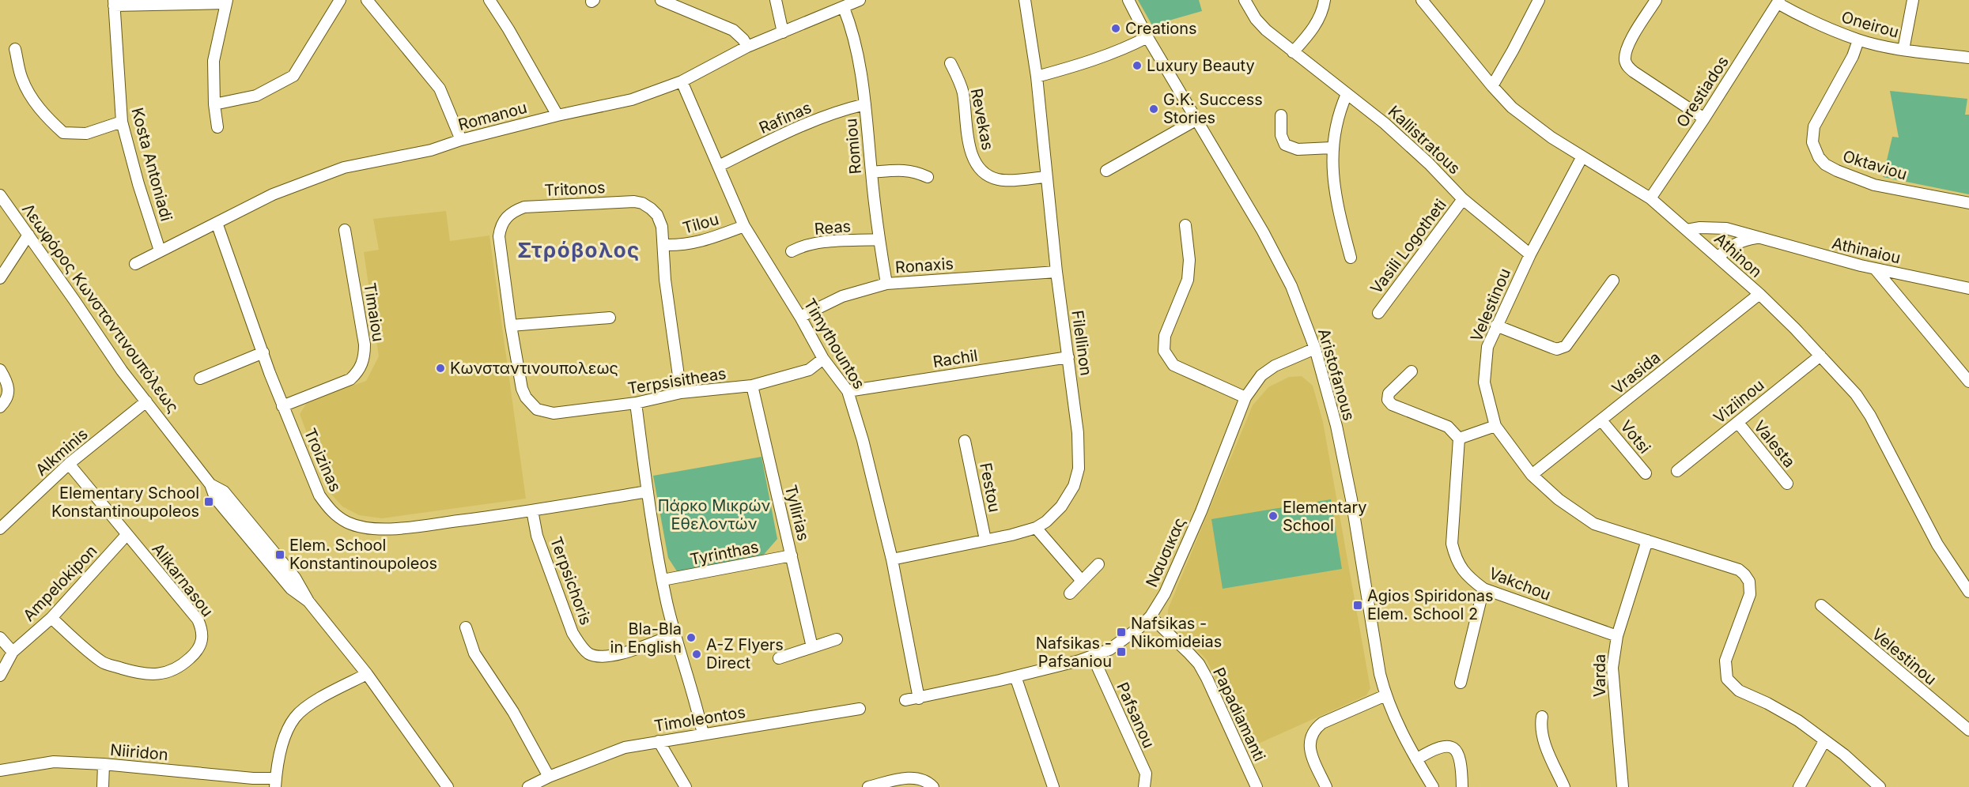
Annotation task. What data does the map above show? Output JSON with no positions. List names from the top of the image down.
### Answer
{
  "streets": {
    "street": [
      "Oneirou",
      "Orestiados",
      "Romanou",
      "Rafinas",
      "Revekas",
      "Kallistratous",
      "Romiou",
      "Kosta Antoniadi",
      "Oktaviou",
      "Tritonos",
      "Tilou",
      "Reas",
      "Vasili Logotheti",
      "Athinaiou",
      "Athinon",
      "Ronaxis",
      "Velestinou",
      "Λεωφόρος Κωνσταντινουπόλεως",
      "Timaiou",
      "Filellinon",
      "Timythountos",
      "Rachil",
      "Vrasida",
      "Aristofanous",
      "Terpsisitheas",
      "Viziinou",
      "Votsi",
      "Valesta",
      "Alkminis",
      "Troizinas",
      "Festou",
      "Tyllirias",
      "Ναυσικας",
      "Tyrinthas",
      "Alikarnasou",
      "Terpsichoris",
      "Ampelokipon",
      "Vakchou",
      "Varda",
      "Papadiamanti",
      "Pafsanou",
      "Timoleontos",
      "Niiridon"
    ]
  },
  "crossings": [
    ["Oneirou", "Orestiados"],
    ["Oneirou", "Oktaviou"],
    ["Orestiados", "Athinon"],
    ["Romanou", "Romiou"],
    ["Romanou", "Kosta Antoniadi"],
    ["Romanou", "Timythountos"],
    ["Romanou", "Troizinas"],
    ["Rafinas", "Romiou"],
    ["Rafinas", "Timythountos"],
    ["Revekas", "Filellinon"],
    ["Kallistratous", "Vasili Logotheti"],
    ["Kallistratous", "Velestinou"],
    ["Romiou", "Reas"],
    ["Romiou", "Ronaxis"],
    ["Tritonos", "Tilou"],
    ["Tritonos", "Terpsisitheas"],
    ["Tilou", "Timythountos"],
    ["Athinaiou", "Athinon"],
    ["Athinon", "Velestinou"],
    ["Athinon", "Vrasida"],
    ["Athinon", "Viziinou"],
    ["Ronaxis", "Filellinon"],
    ["Ronaxis", "Timythountos"],
    ["Velestinou", "Vrasida"],
    ["Velestinou", "Varda"],
    ["Λεωφόρος Κωνσταντινουπόλεως", "Alkminis"],
    ["Timaiou", "Troizinas"],
    ["Filellinon", "Timythountos"],
    ["Filellinon", "Rachil"],
    ["Filellinon", "Festou"],
    ["Timythountos", "Rachil"],
    ["Timythountos", "Terpsisitheas"],
    ["Timythountos", "Ναυσικας"],
    ["Vrasida", "Votsi"],
    ["Aristofanous", "Ναυσικας"],
    ["Terpsisitheas", "Tyllirias"],
    ["Viziinou", "Valesta"],
    ["Alkminis", "Alikarnasou"],
    ["Troizinas", "Terpsichoris"],
    ["Tyllirias", "Tyrinthas"],
    ["Ναυσικας", "Papadiamanti"],
    ["Ναυσικας", "Pafsanou"],
    ["Alikarnasou", "Ampelokipon"],
    ["Vakchou", "Varda"]
  ],
  "districts": ["Στρόβολος"],
  "parks": ["Πάρκο Μικρών Εθελοντών"],
  "places": {
    "other": [
      "Creations",
      "Luxury Beauty",
      "G.K. Success Stories",
      "Κωνσταντινουπολεως",
      "Elementary School",
      "Bla-Bla in English",
      "A-Z Flyers Direct"
    ],
    "transit": [
      "Elementary School Konstantinoupoleos",
      "Elem. School Konstantinoupoleos",
      "Agios Spiridonas Elem. School 2",
      "Nafsikas - Nikomideias",
      "Nafsikas - Pafsaniou"
    ]
  }
}
